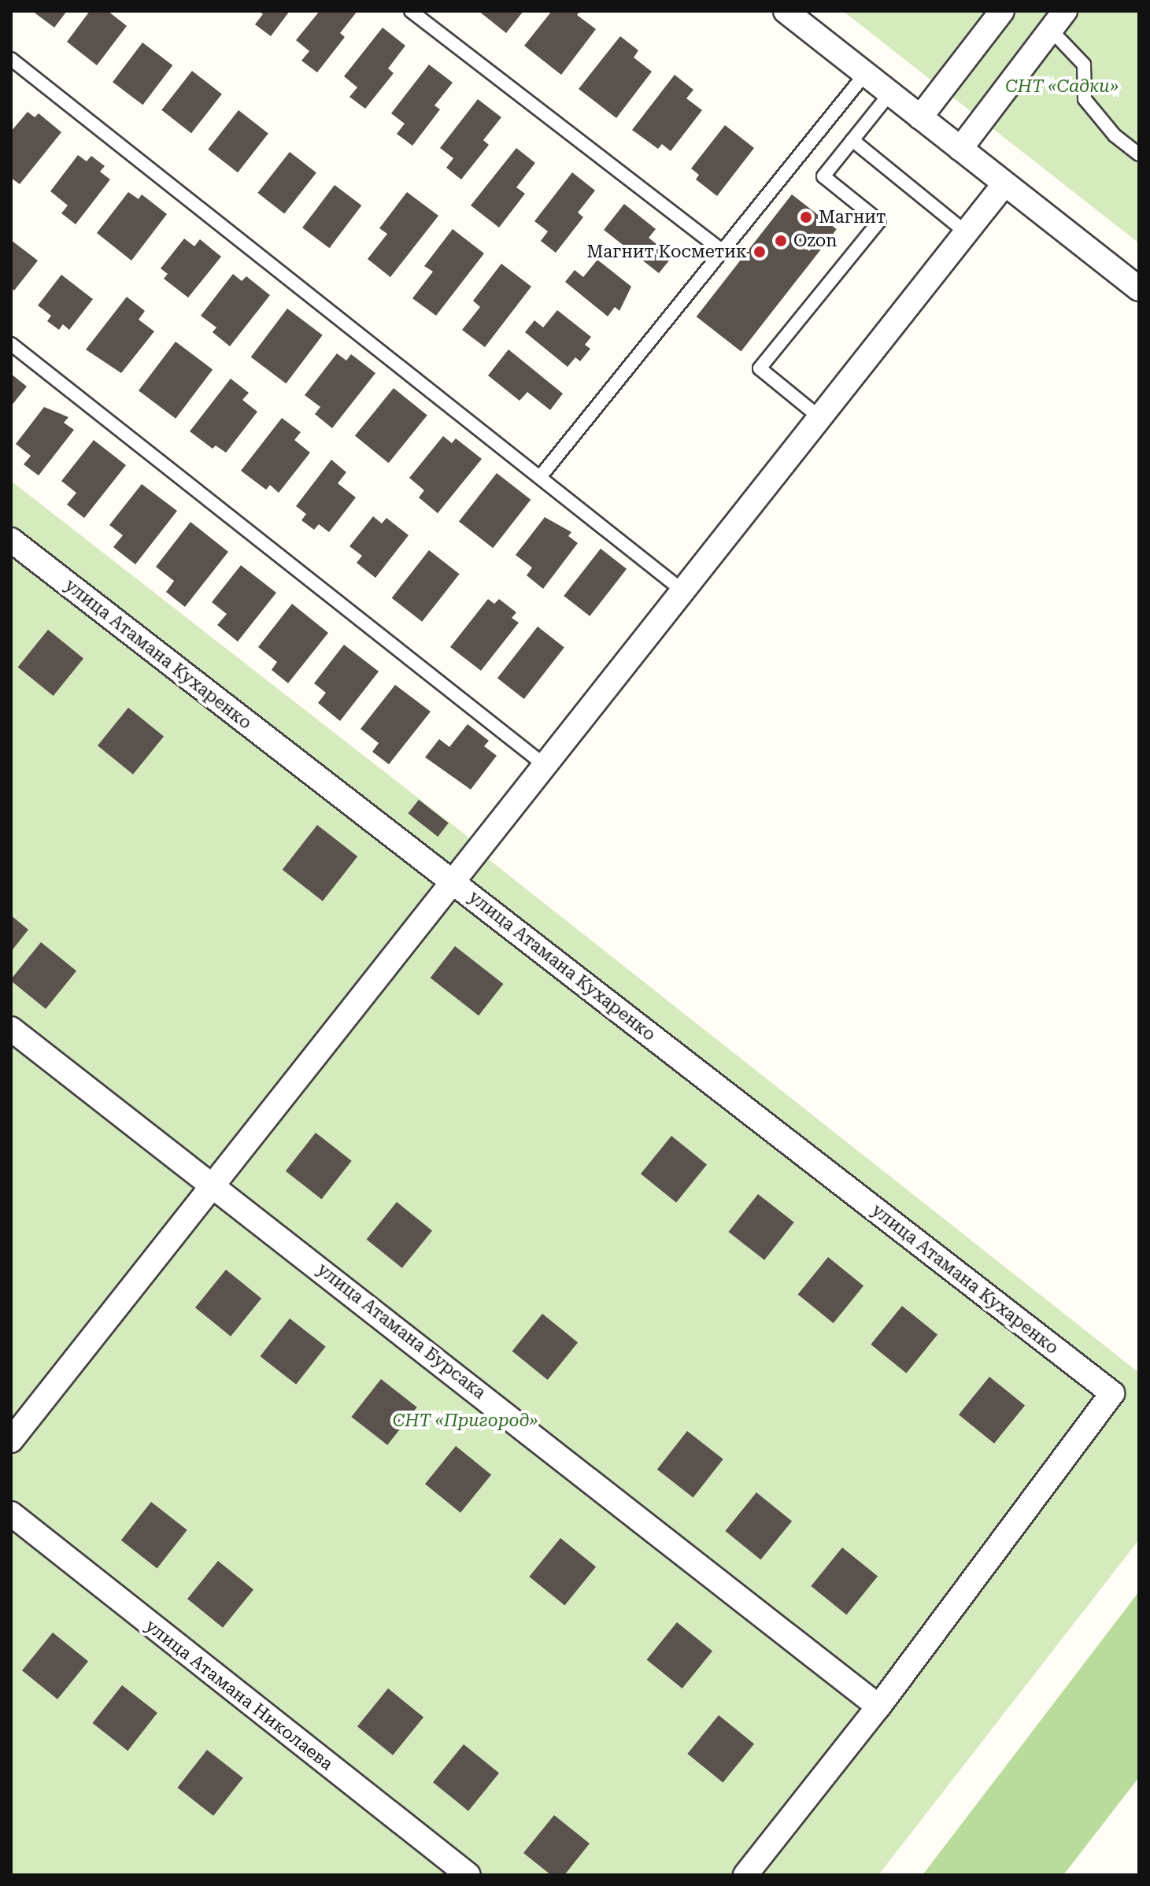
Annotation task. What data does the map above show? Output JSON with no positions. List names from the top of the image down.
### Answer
{
  "streets": {
    "street": ["улица Атамана Кухаренко", "улица Атамана Бурсака", "улица Атамана Николаева"]
  },
  "crossings": [
    ["улица Атамана Кухаренко", "улица Атамана Бурсака"]
  ],
  "parks": ["СНТ «Садки»", "СНТ «Пригород»"],
  "places": ["Магнит", "Ozon", "Магнит Косметик"]
}
